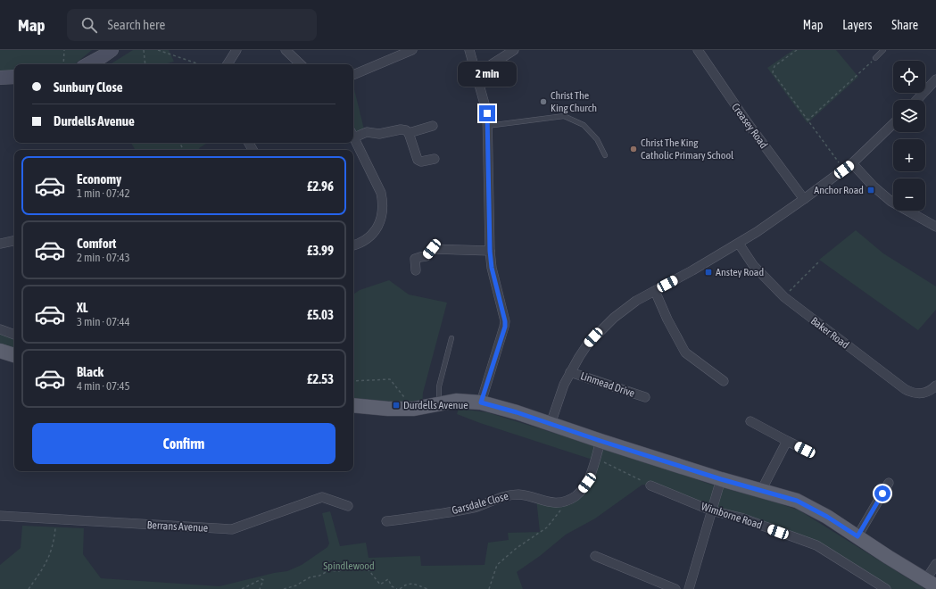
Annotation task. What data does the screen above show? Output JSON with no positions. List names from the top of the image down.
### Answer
{
  "streets": {
    "street": [
      "Creasey Road",
      "Baker Road",
      "Linmead Drive",
      "Garsdale Close",
      "Wimborne Road",
      "Berrans Avenue"
    ]
  },
  "parks": ["Spindlewood"],
  "places": {
    "other": ["Christ The King Church", "Christ The King Catholic Primary School"],
    "transit": ["Anchor Road", "Anstey Road", "Durdells Avenue"]
  },
  "page": {
    "header": "Map",
    "search": "Search here",
    "nav": ["Map", "Layers", "Share"],
    "map_buttons": ["+", "−"],
    "bubble": "2 min",
    "banner": ["Sunbury Close", "Durdells Avenue"],
    "list": [
      {
        "name": "Economy",
        "note": "1 min · 07:42",
        "value": "£2.96"
      },
      {
        "name": "Comfort",
        "note": "2 min · 07:43",
        "value": "£3.99"
      },
      {
        "name": "XL",
        "note": "3 min · 07:44",
        "value": "£5.03"
      },
      {
        "name": "Black",
        "note": "4 min · 07:45",
        "value": "£2.53"
      }
    ],
    "buttons": "Confirm"
  }
}
